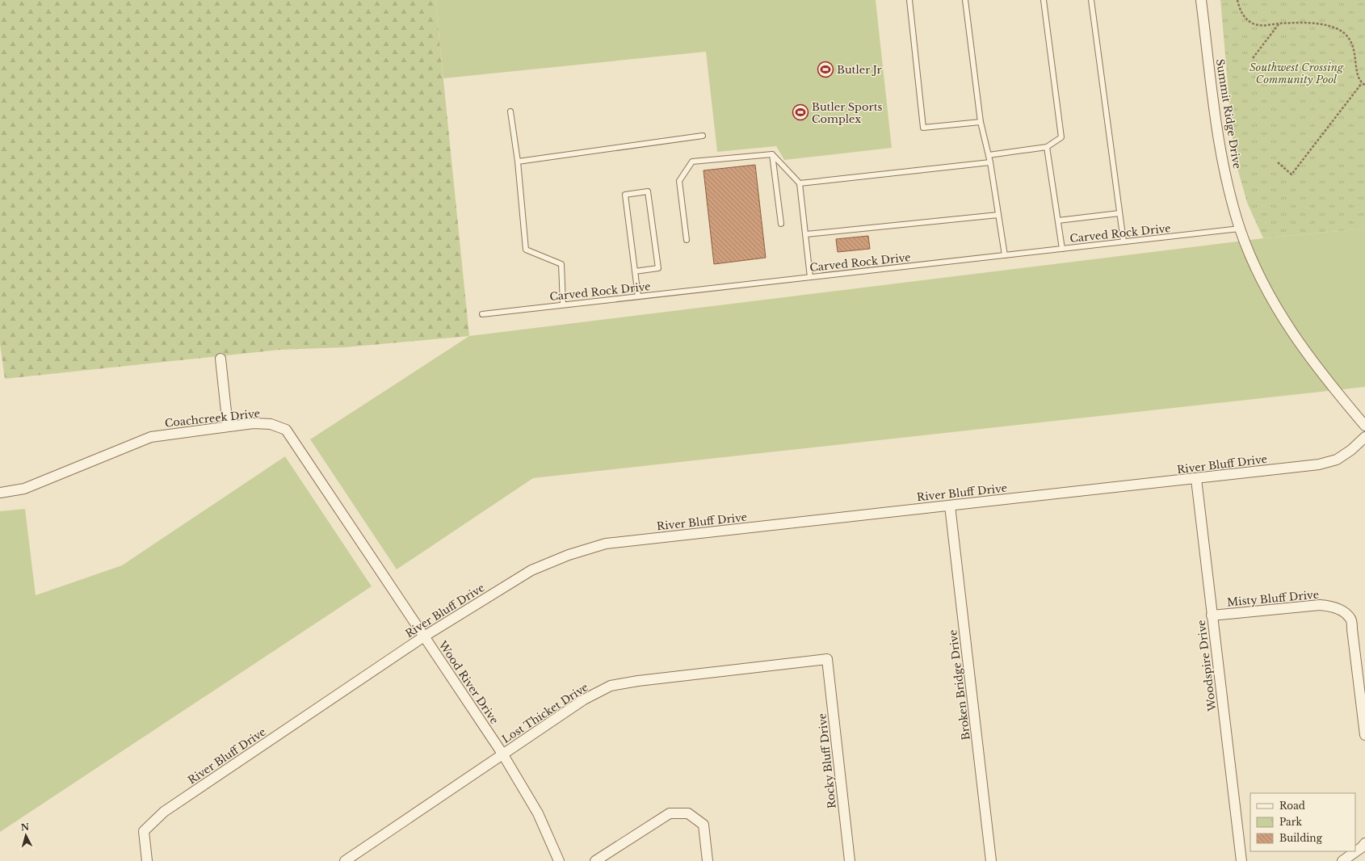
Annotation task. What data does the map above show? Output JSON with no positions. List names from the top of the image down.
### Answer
{
  "streets": {
    "street": [
      "Summit Ridge Drive",
      "Coachcreek Drive",
      "River Bluff Drive",
      "Misty Bluff Drive",
      "Woodspire Drive",
      "Wood River Drive",
      "Broken Bridge Drive",
      "Lost Thicket Drive",
      "Rocky Bluff Drive"
    ],
    "lane": ["Carved Rock Drive"]
  },
  "crossings": [
    ["Summit Ridge Drive", "Carved Rock Drive"],
    ["Coachcreek Drive", "River Bluff Drive"],
    ["Coachcreek Drive", "Wood River Drive"],
    ["River Bluff Drive", "Woodspire Drive"],
    ["River Bluff Drive", "Wood River Drive"],
    ["River Bluff Drive", "Broken Bridge Drive"],
    ["Misty Bluff Drive", "Woodspire Drive"],
    ["Wood River Drive", "Lost Thicket Drive"],
    ["Lost Thicket Drive", "Rocky Bluff Drive"]
  ],
  "parks": ["Southwest Crossing Community Pool"],
  "places": {
    "sports": ["Butler Jr", "Butler Sports Complex"]
  },
  "legend": ["Road", "Park", "Building"],
  "north": "top"
}
